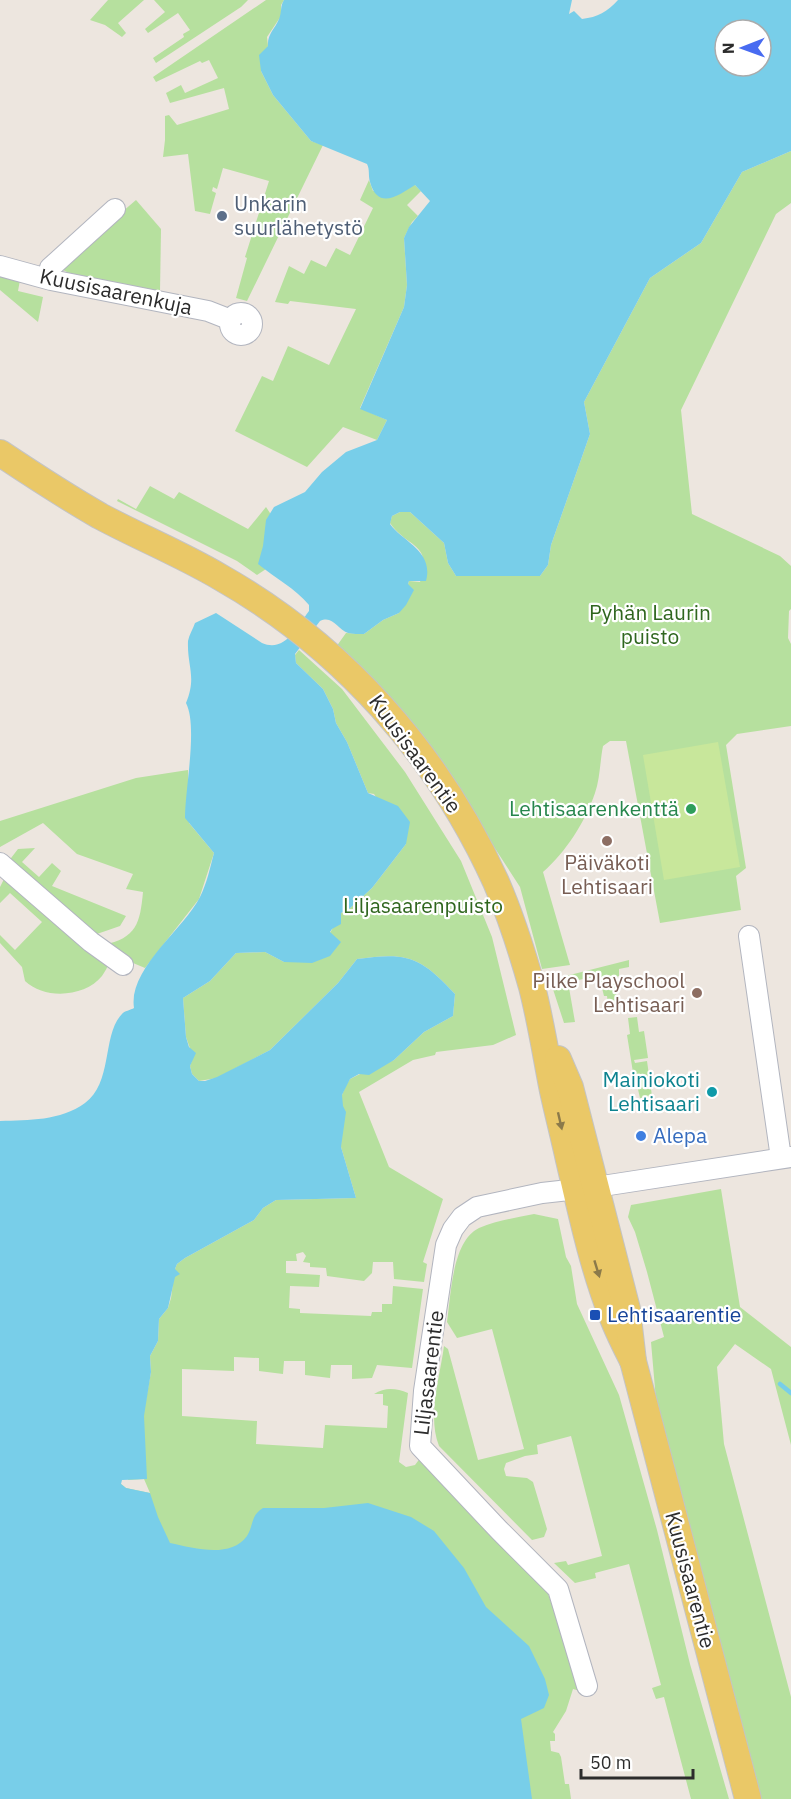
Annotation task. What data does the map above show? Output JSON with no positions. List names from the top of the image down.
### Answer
{
  "streets": {
    "main road": ["Kuusisaarentie"],
    "street": ["Kuusisaarenkuja", "Liljasaarentie"]
  },
  "crossings": [
    ["Kuusisaarentie", "Liljasaarentie"]
  ],
  "parks": ["Pyhän Laurin puisto", "Liljasaarenpuisto"],
  "places": {
    "other": [
      "Unkarin suurlähetystö",
      "Lehtisaarenkenttä",
      "Päiväkoti Lehtisaari",
      "Pilke Playschool Lehtisaari",
      "Mainiokoti Lehtisaari",
      "Alepa"
    ],
    "transit": ["Lehtisaarentie"]
  },
  "scale_bar": "50 m",
  "north": "left"
}
